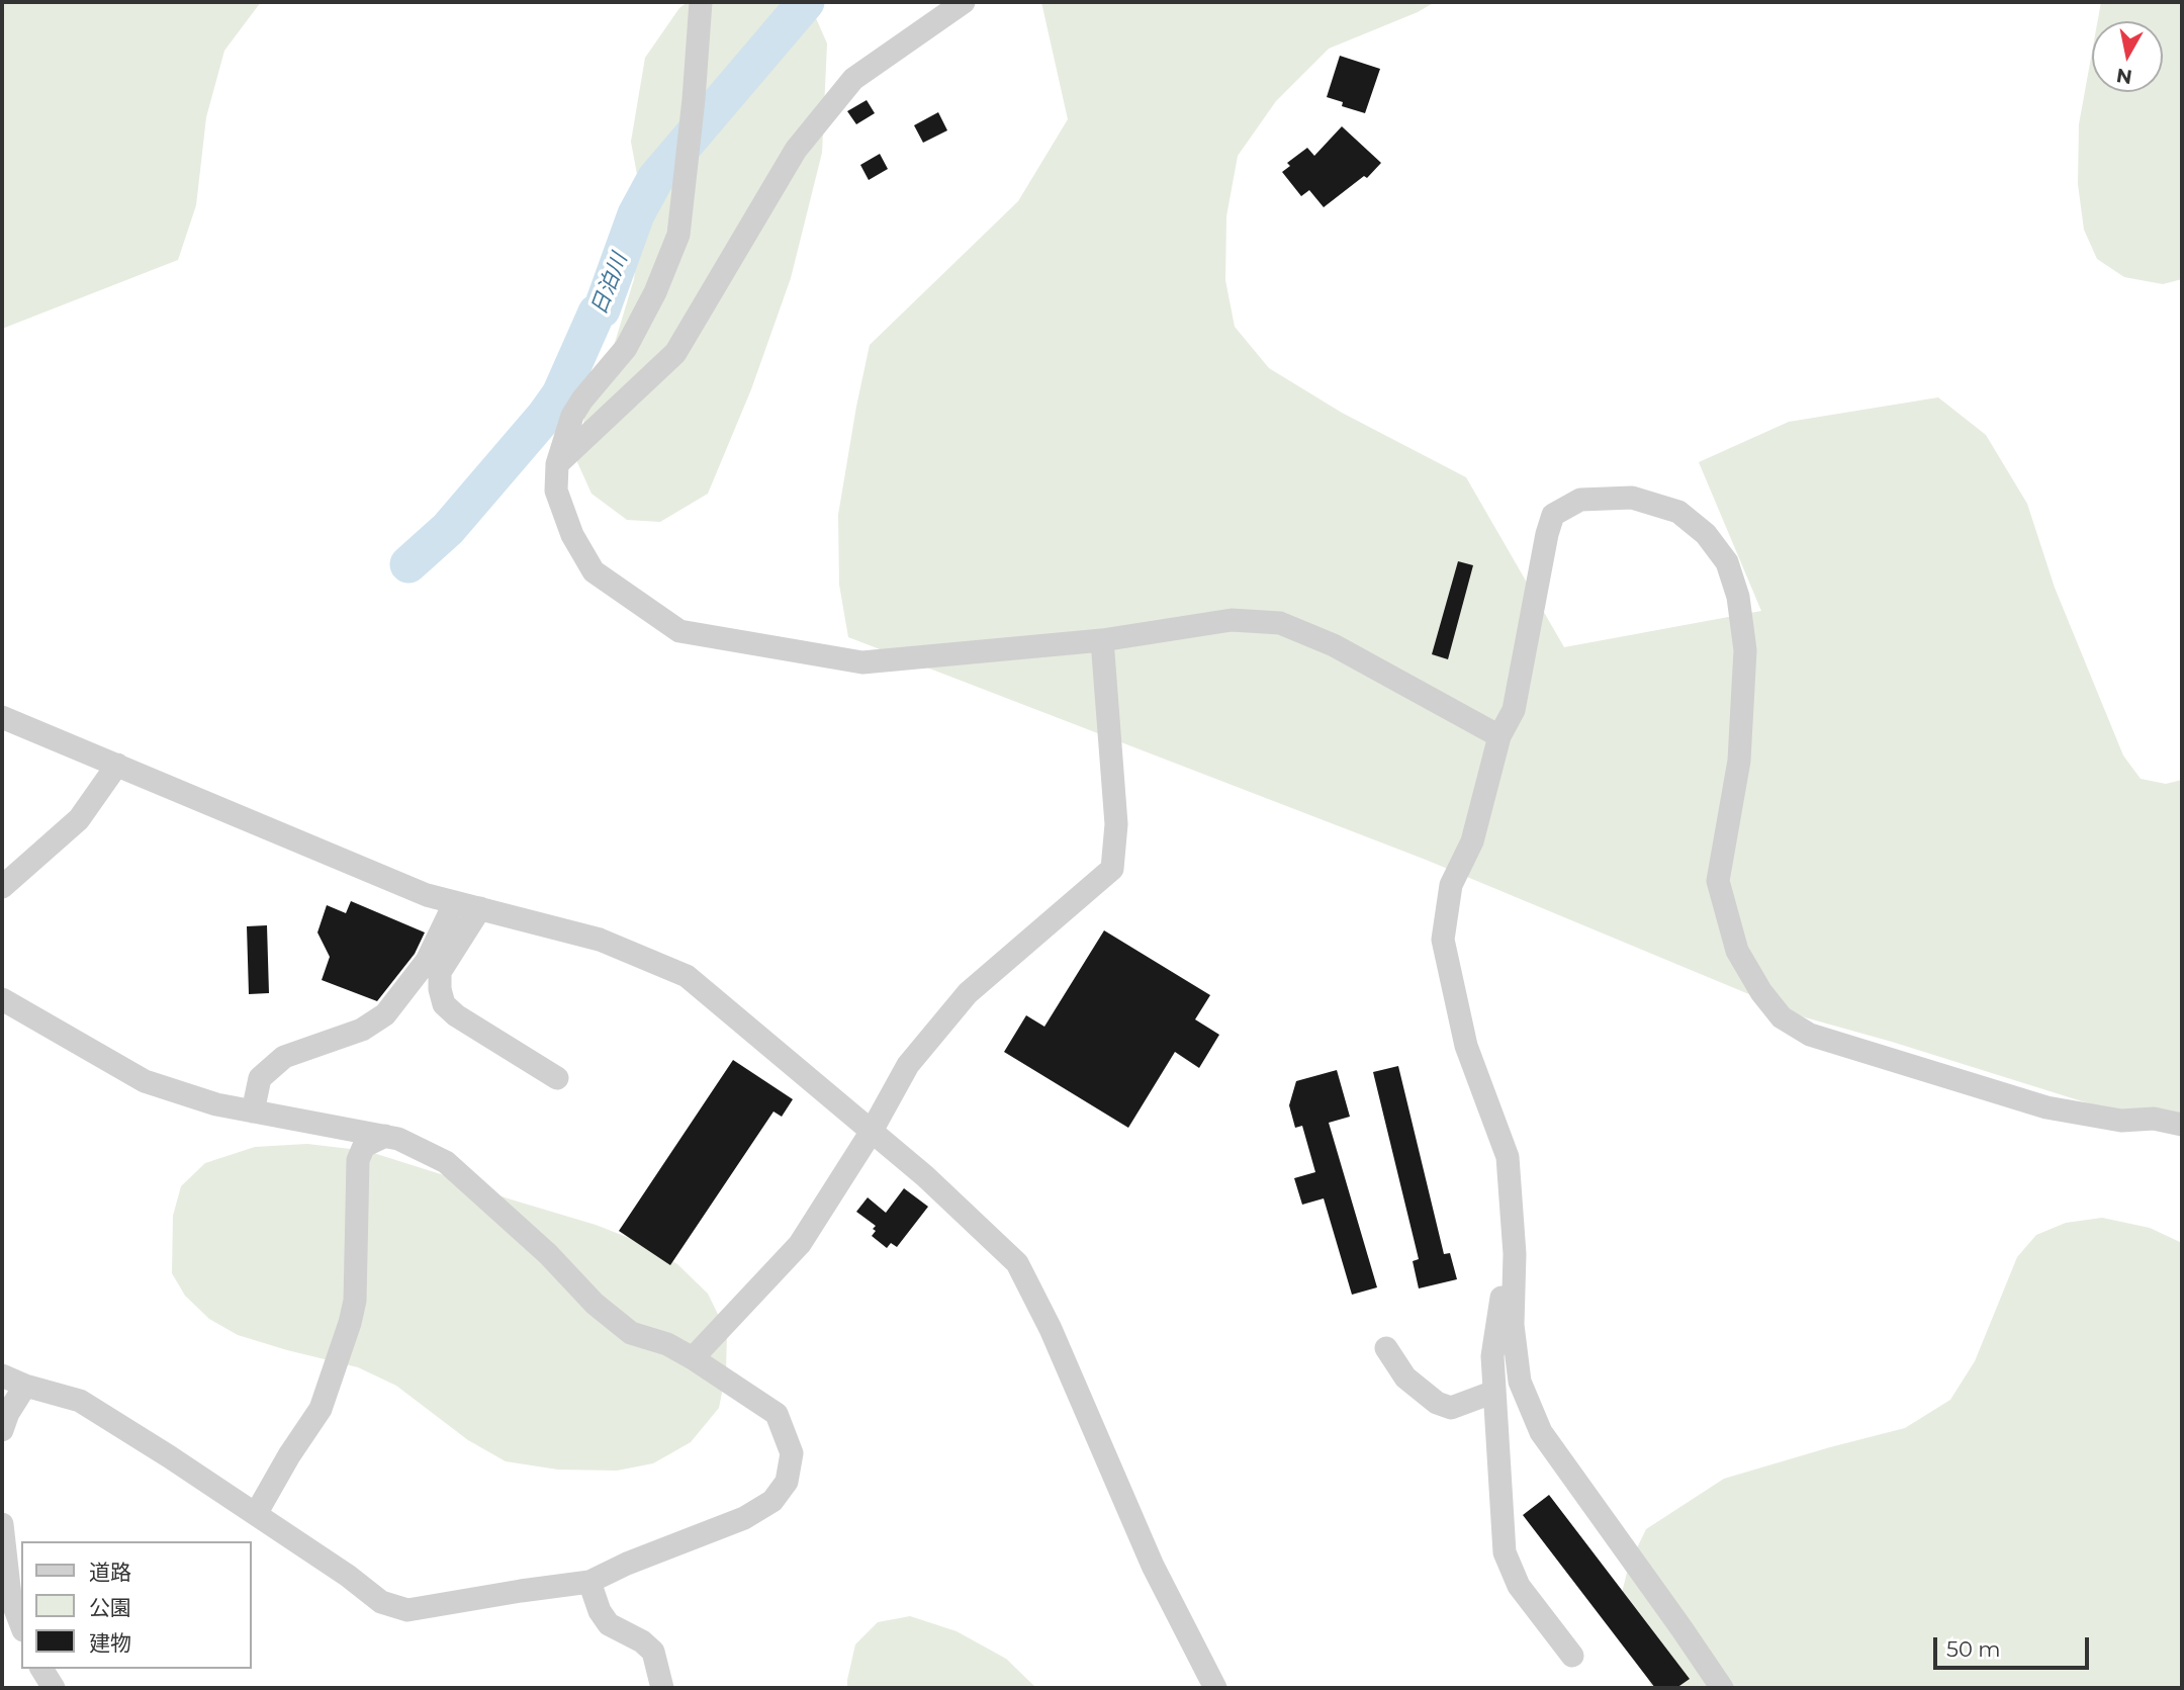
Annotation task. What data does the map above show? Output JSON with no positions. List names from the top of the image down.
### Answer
{
  "water": ["日泊川"],
  "legend": ["道路", "公園", "建物"],
  "scale_bar": "50 m",
  "north": "bottom"
}
